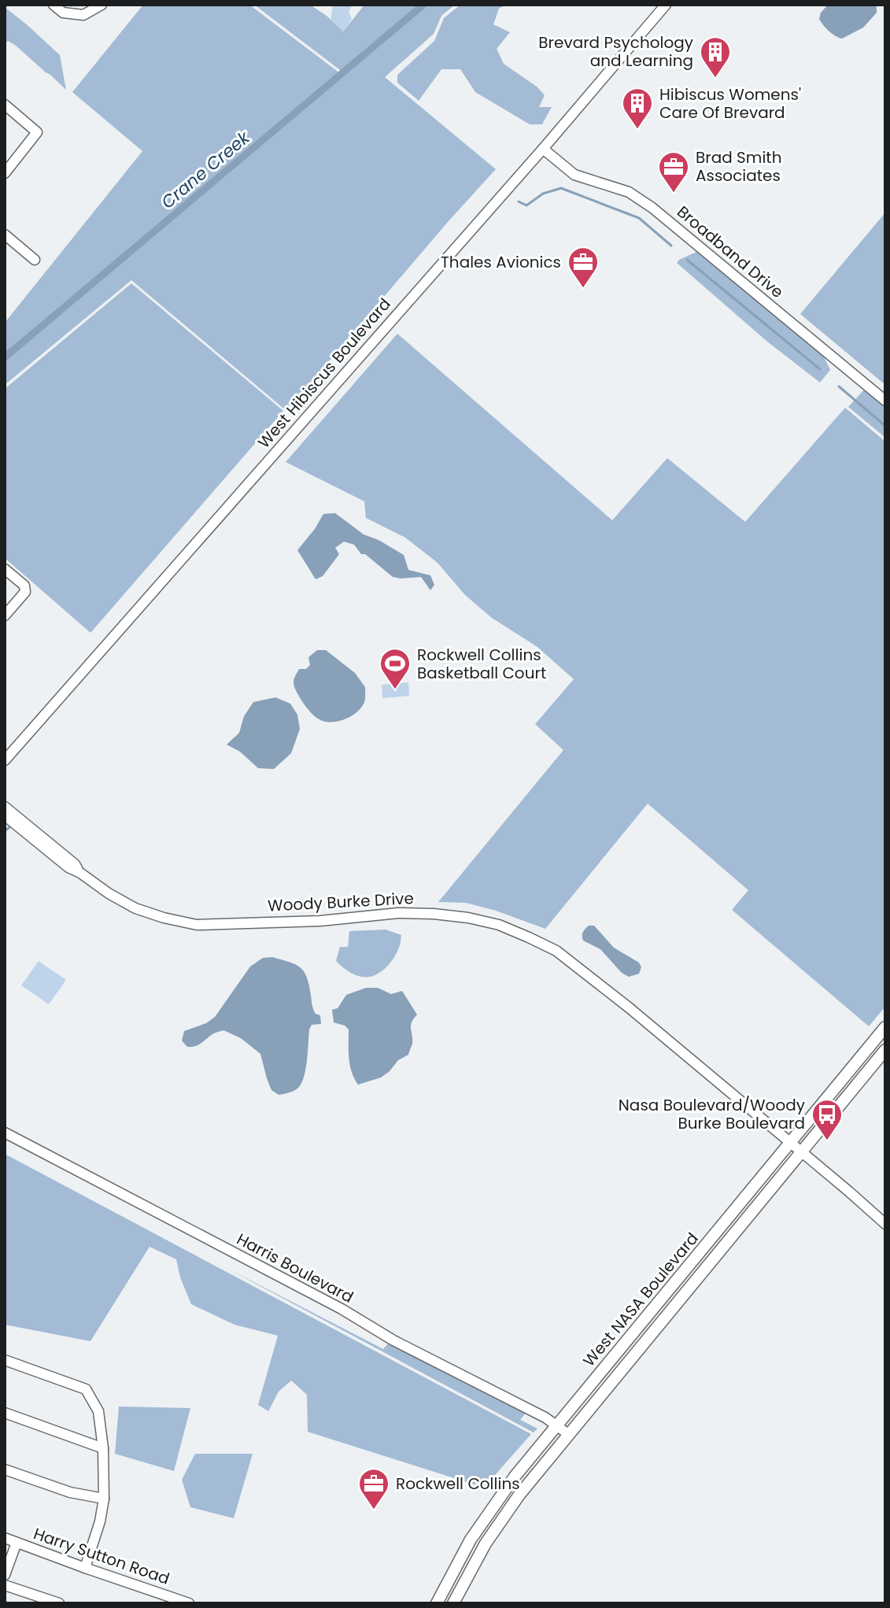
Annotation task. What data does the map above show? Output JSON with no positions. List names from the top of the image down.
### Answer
{
  "streets": {
    "main road": ["West NASA Boulevard"],
    "street": [
      "Broadband Drive",
      "West Hibiscus Boulevard",
      "Woody Burke Drive",
      "Harris Boulevard",
      "Harry Sutton Road"
    ]
  },
  "crossings": [
    ["Broadband Drive", "West Hibiscus Boulevard"],
    ["Woody Burke Drive", "West NASA Boulevard"],
    ["Harris Boulevard", "West NASA Boulevard"]
  ],
  "water": ["Crane Creek"],
  "places": {
    "building": ["Brevard Psychology and Learning", "Hibiscus Womens' Care Of Brevard"],
    "office": ["Brad Smith Associates", "Thales Avionics", "Rockwell Collins"],
    "sports": ["Rockwell Collins Basketball Court"],
    "bus stop": ["Nasa Boulevard/Woody Burke Boulevard"]
  }
}
